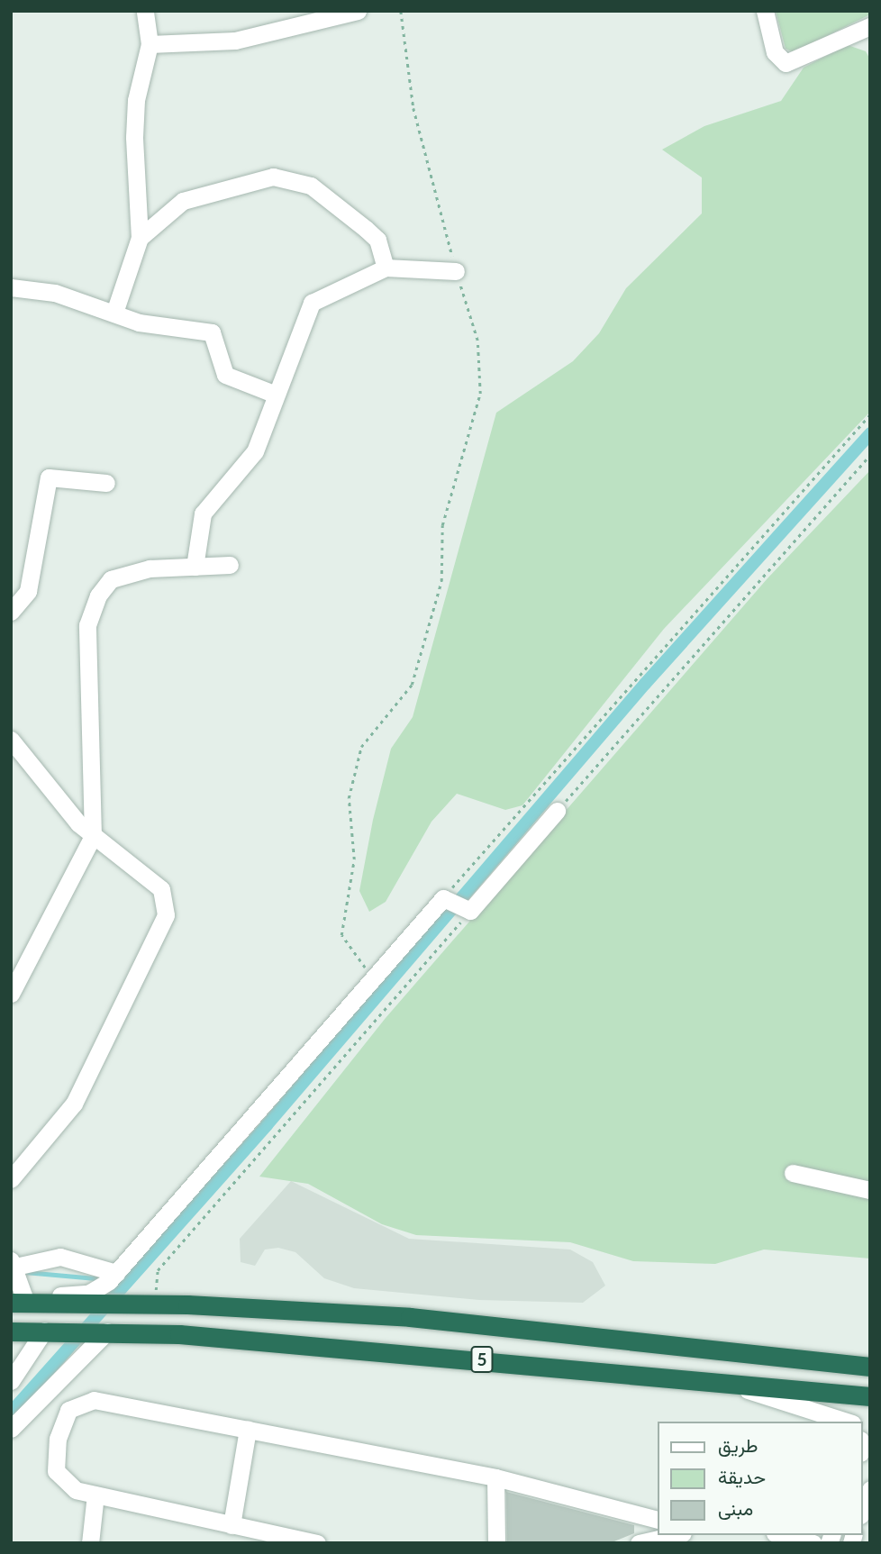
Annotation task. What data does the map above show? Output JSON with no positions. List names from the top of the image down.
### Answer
{
  "streets": {
    "highway": ["5"]
  },
  "legend": ["طريق", "حديقة", "مبنى"]
}
